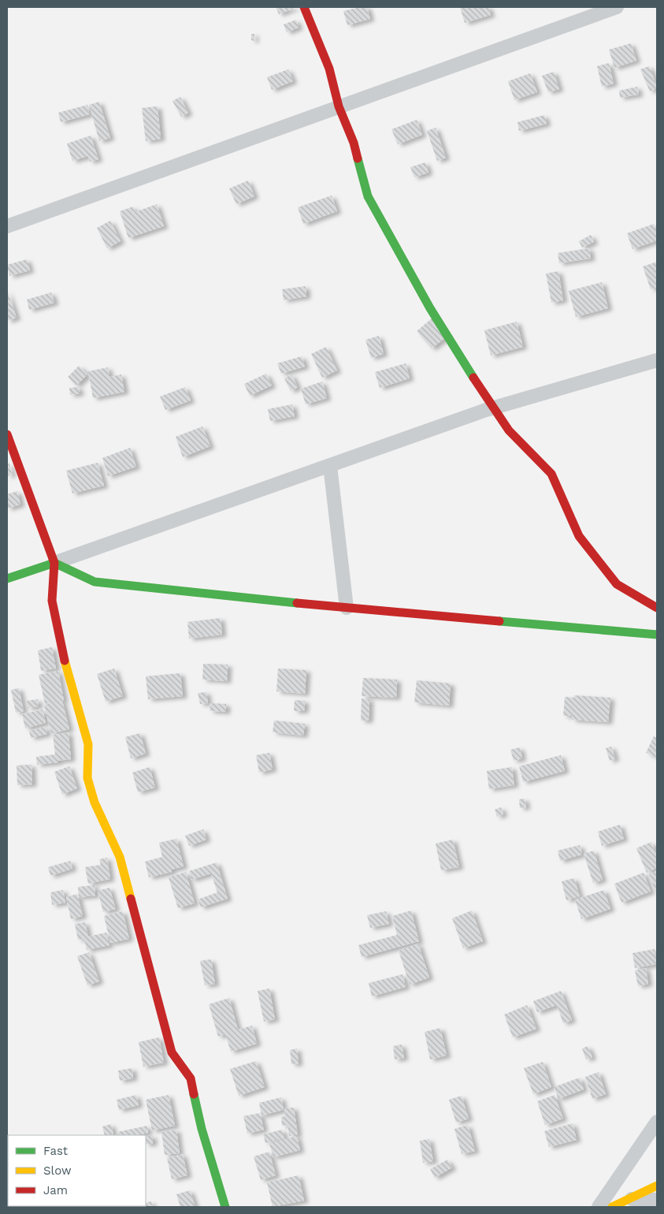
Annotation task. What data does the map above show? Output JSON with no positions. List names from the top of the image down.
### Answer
{
  "legend": ["Fast", "Slow", "Jam"]
}
